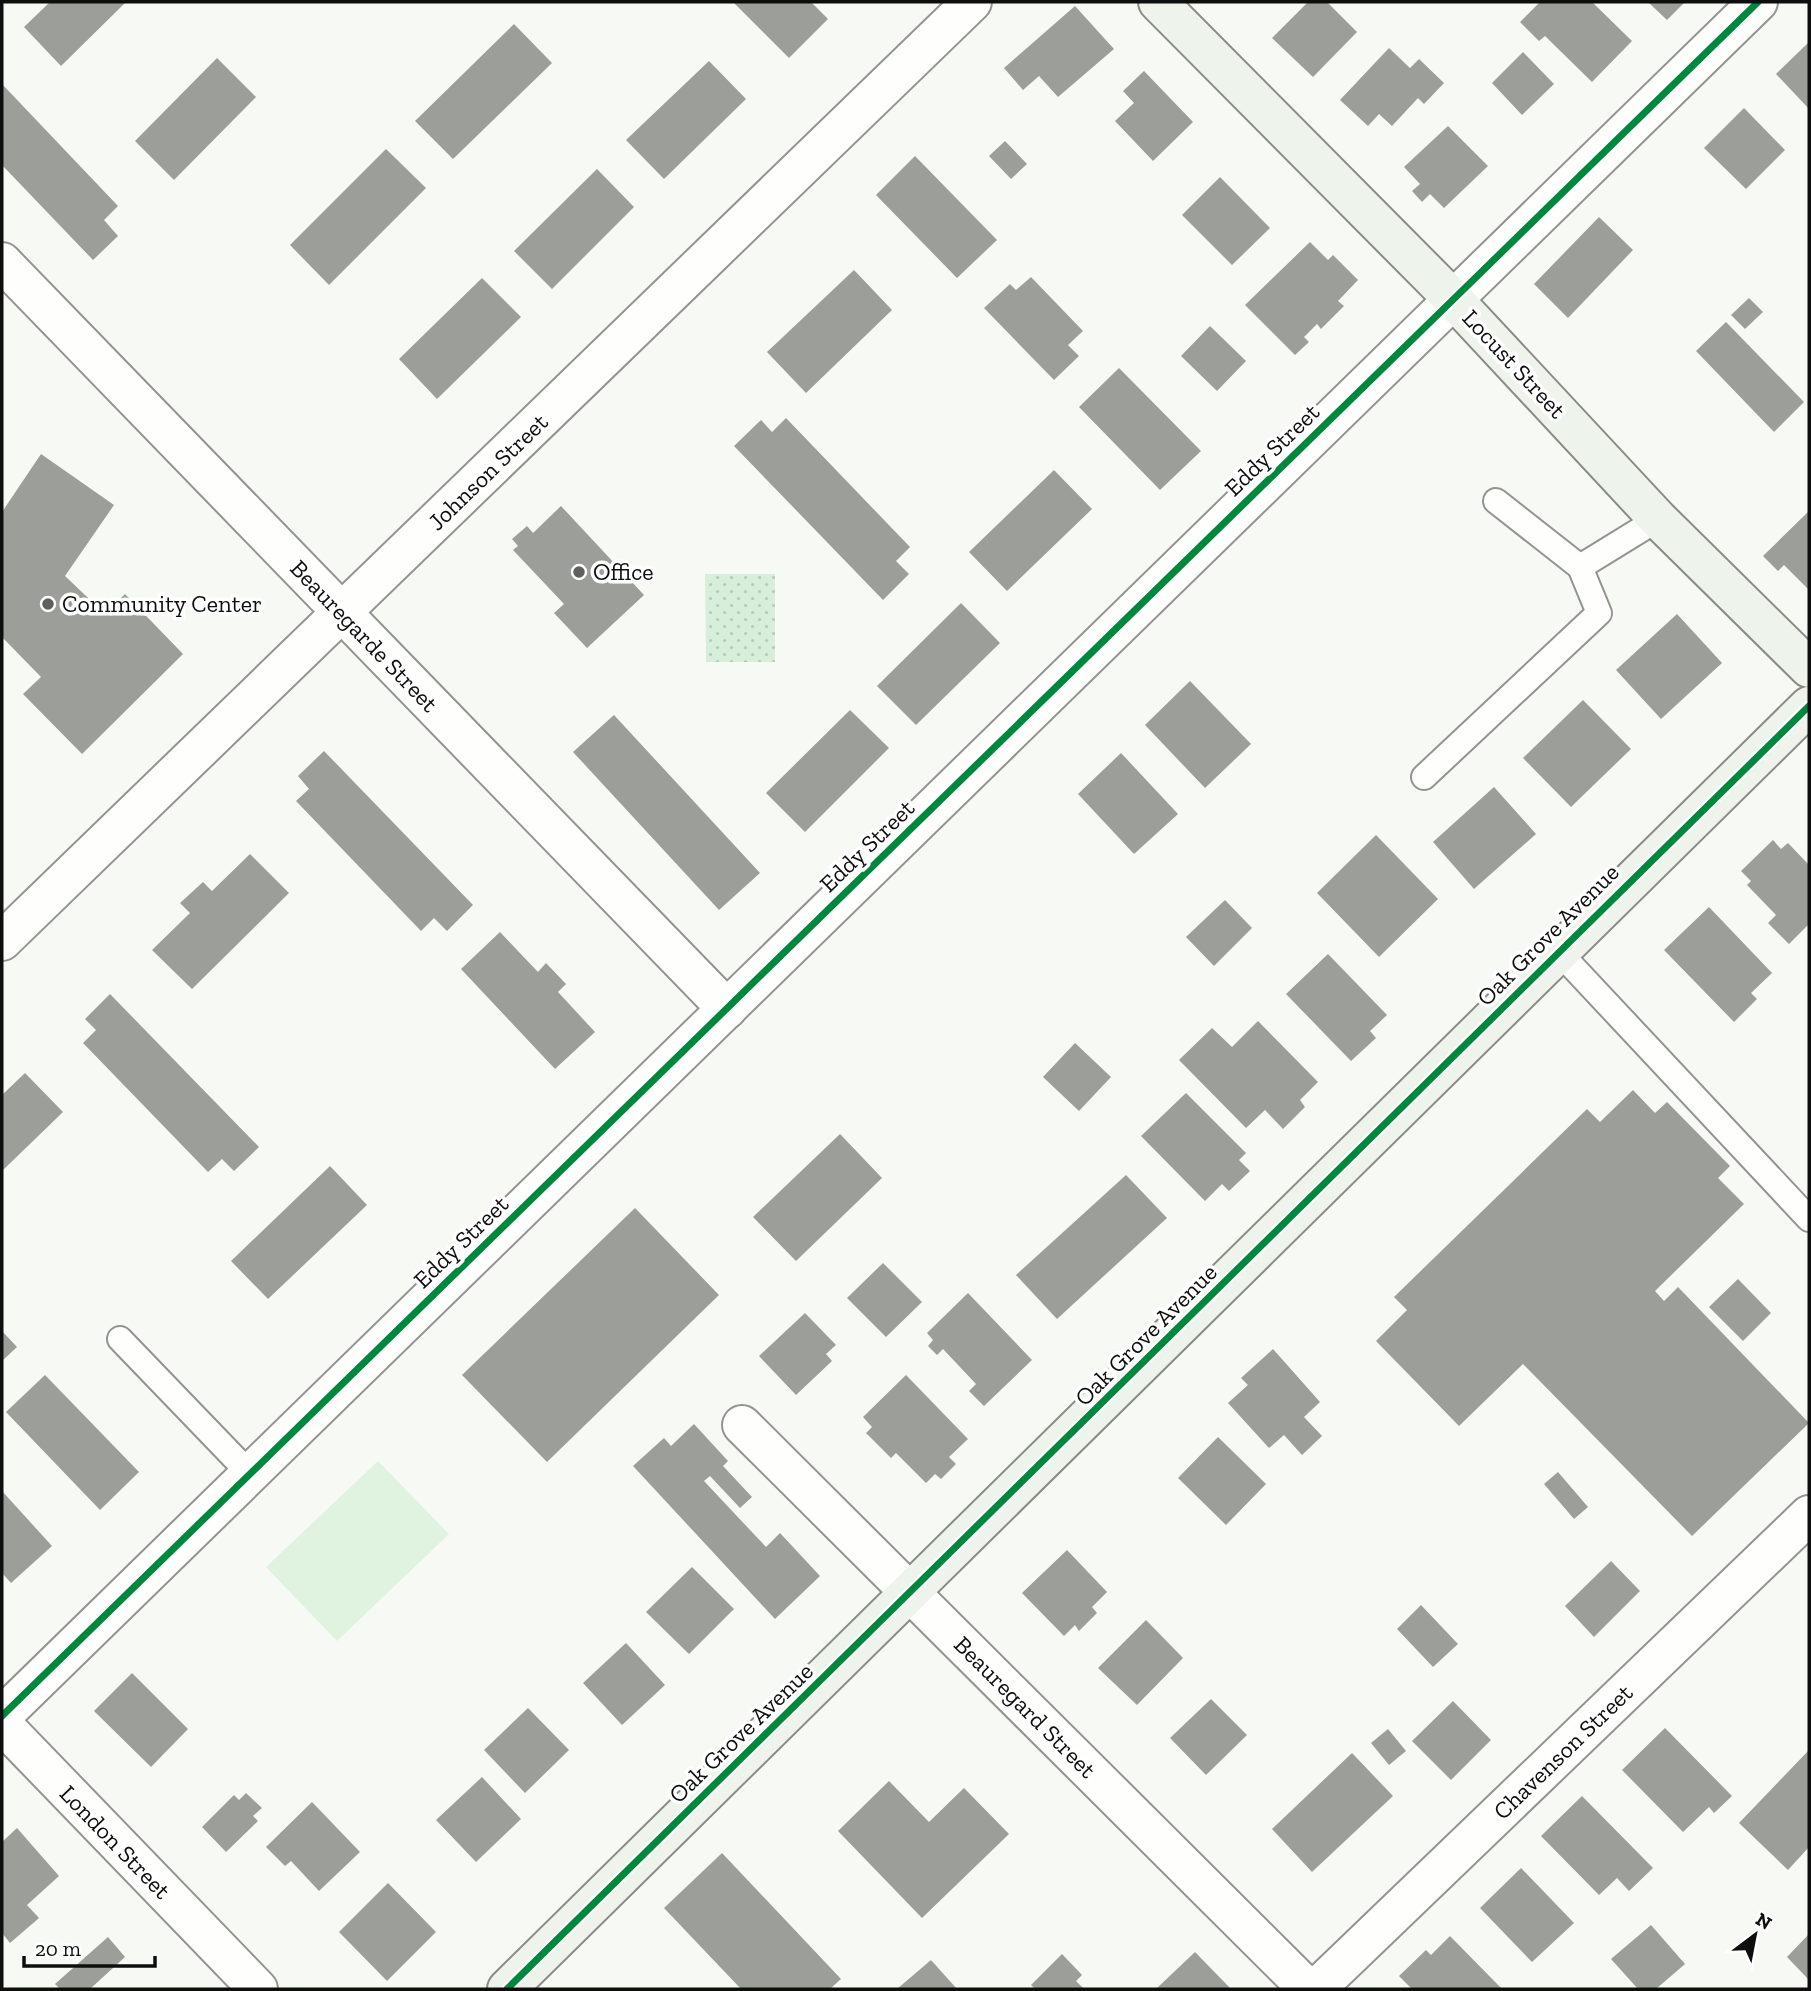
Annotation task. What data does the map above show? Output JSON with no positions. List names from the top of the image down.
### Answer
{
  "streets": {
    "street": [
      "Locust Street",
      "Eddy Street",
      "Johnson Street",
      "Beauregarde Street",
      "Oak Grove Avenue",
      "Beauregard Street",
      "Chavenson Street",
      "London Street"
    ]
  },
  "crossings": [
    ["Locust Street", "Eddy Street"],
    ["Eddy Street", "Beauregarde Street"],
    ["Johnson Street", "Beauregarde Street"],
    ["Oak Grove Avenue", "Beauregard Street"]
  ],
  "places": ["Office", "Community Center"],
  "scale_bar": "20 m",
  "north": "top right"
}
